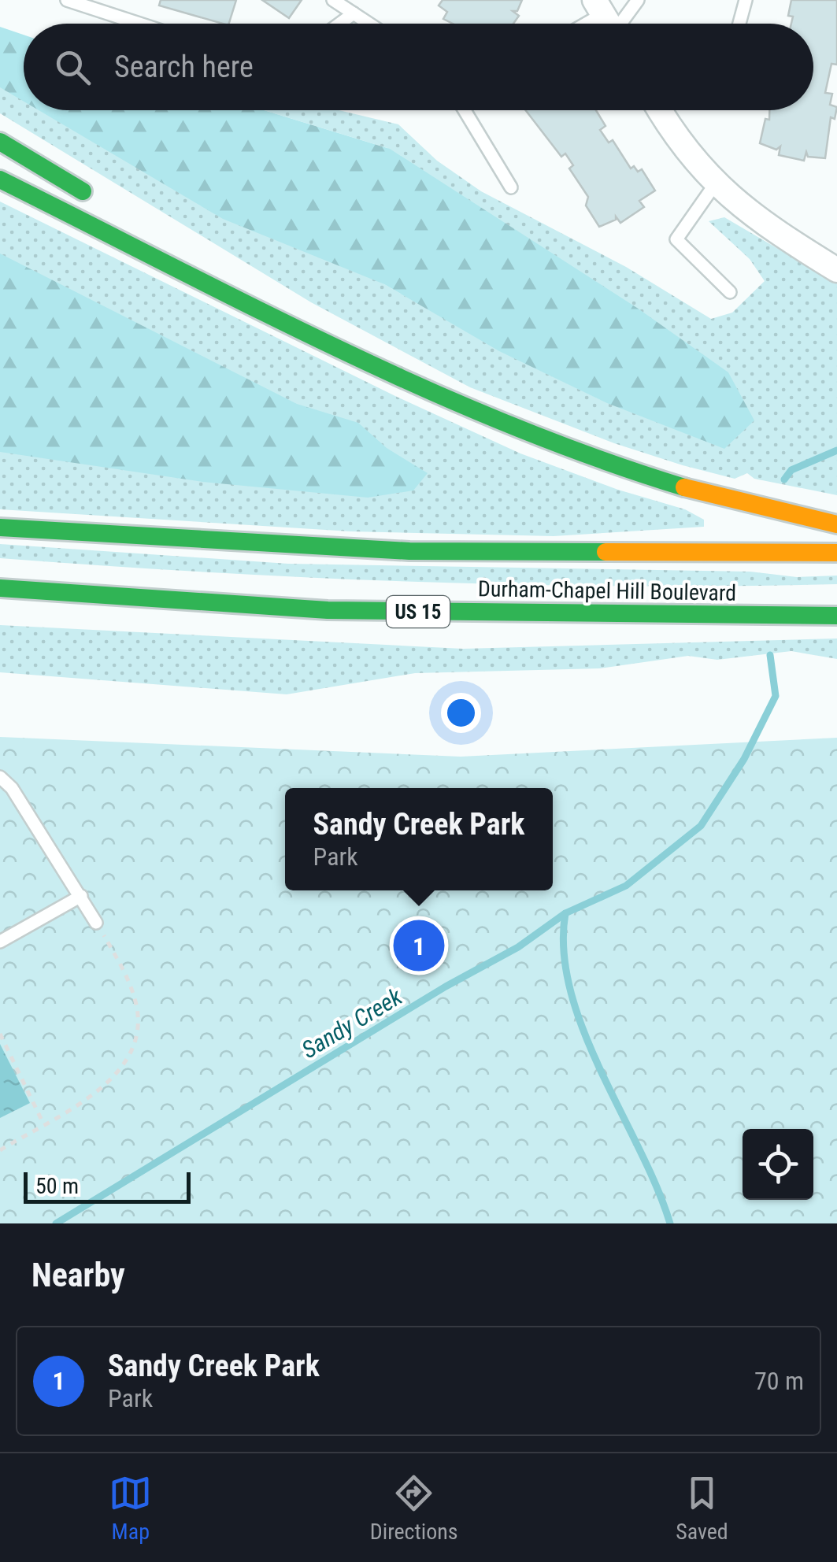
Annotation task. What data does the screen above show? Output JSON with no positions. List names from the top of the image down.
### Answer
{
  "streets": {
    "main road": ["Durham-Chapel Hill Boulevard", "US 15"]
  },
  "water": ["Sandy Creek"],
  "scale_bar": "50 m",
  "page": {
    "search": "Search here",
    "popup": ["Sandy Creek Park", "Park"],
    "pins": "1",
    "scale": "50 m",
    "heading": "Nearby",
    "list": [
      {
        "mark": "1",
        "name": "Sandy Creek Park",
        "note": "Park",
        "value": "70 m"
      }
    ],
    "nav": ["Map", "Directions", "Saved"]
  }
}
